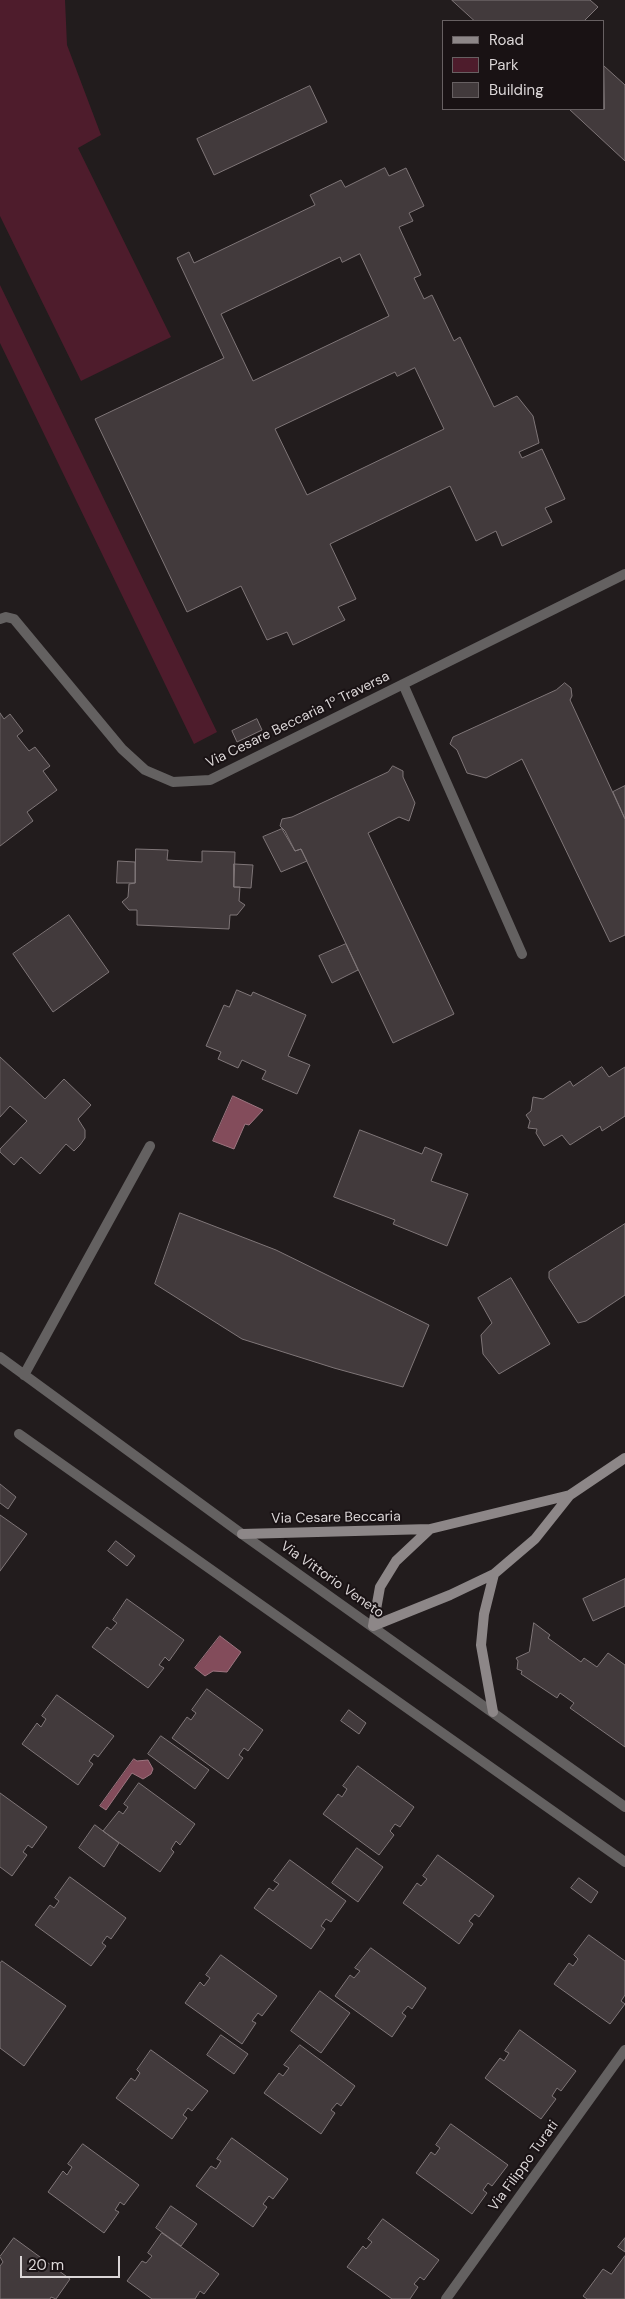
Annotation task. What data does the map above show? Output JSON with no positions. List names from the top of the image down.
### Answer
{
  "streets": {
    "street": [
      "Via Cesare Beccaria 1º Traversa",
      "Via Cesare Beccaria",
      "Via Vittorio Veneto",
      "Via Filippo Turati"
    ]
  },
  "crossings": [
    ["Via Cesare Beccaria", "Via Vittorio Veneto"]
  ],
  "legend": ["Road", "Park", "Building"],
  "scale_bar": "20 m"
}
